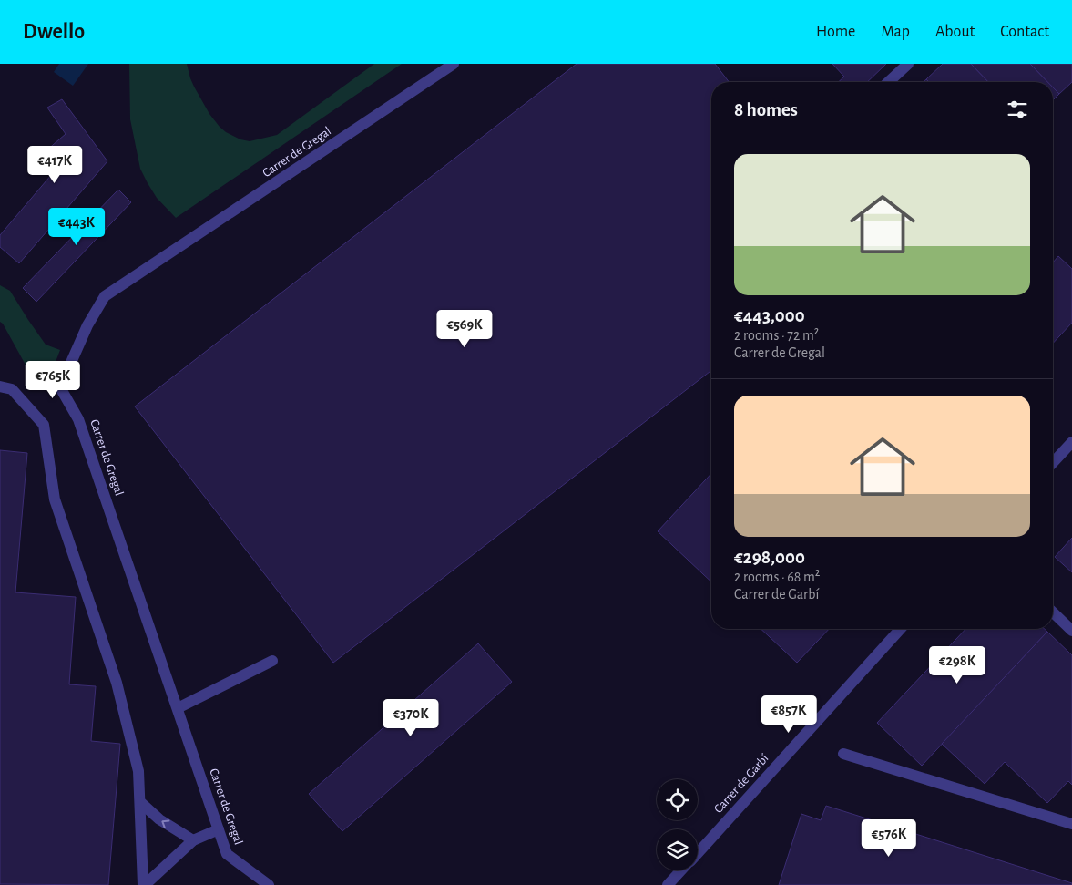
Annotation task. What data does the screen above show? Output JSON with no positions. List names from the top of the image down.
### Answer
{
  "streets": {
    "street": ["Carrer de Gregal", "Carrer de Garbí"]
  },
  "page": {
    "header": "Dwello",
    "nav": [
      "Home",
      "Map",
      "About",
      "Contact"
    ],
    "heading": "8 homes",
    "list": [
      {
        "name": "€443,000",
        "note": "2 rooms · 72 m² · Carrer de Gregal"
      },
      {
        "name": "€298,000",
        "note": "2 rooms · 68 m² · Carrer de Garbí"
      }
    ],
    "price": [
      "€417K",
      "€443K",
      "€569K",
      "€765K",
      "€298K",
      "€857K",
      "€370K",
      "€576K"
    ]
  }
}
